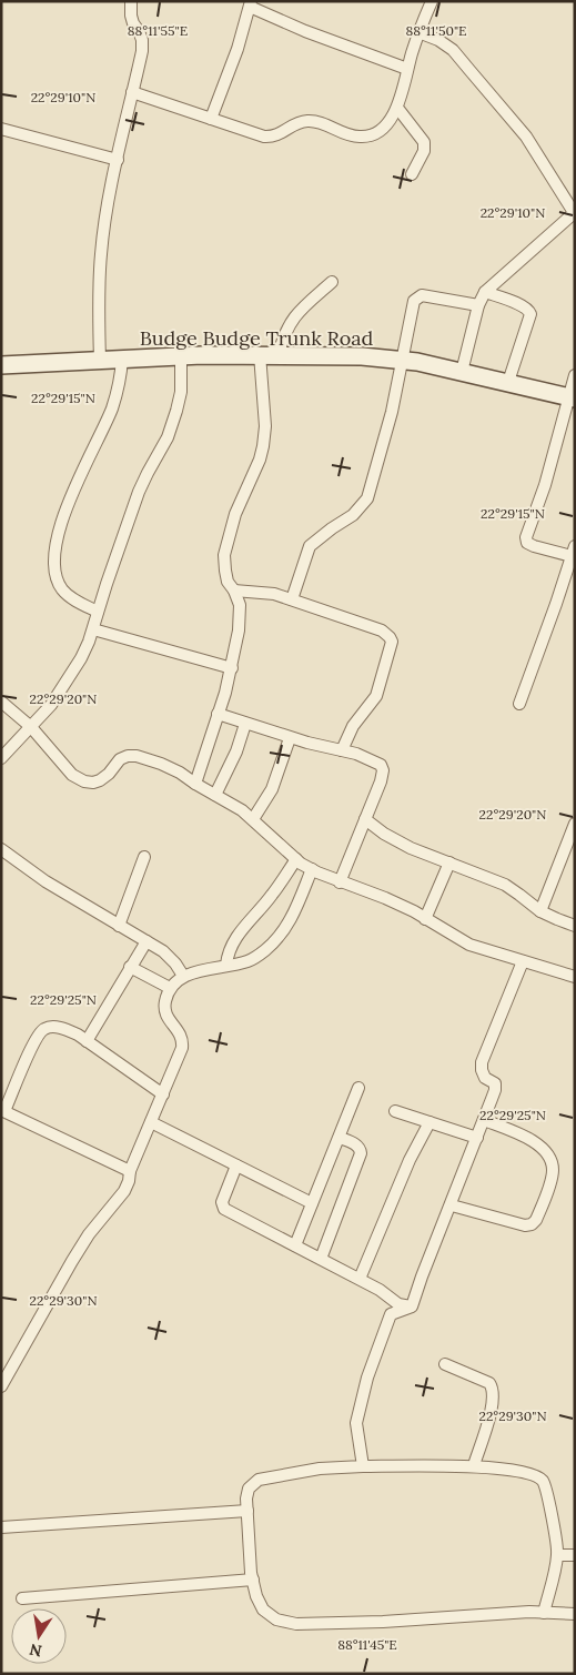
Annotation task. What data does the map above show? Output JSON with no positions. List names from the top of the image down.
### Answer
{
  "streets": {
    "main road": ["Budge Budge Trunk Road"]
  },
  "north": "bottom",
  "coordinates": [
    "88°11'55\"E",
    "88°11'50\"E",
    "22°29'10\"N",
    "22°29'15\"N",
    "22°29'20\"N",
    "22°29'25\"N",
    "22°29'30\"N",
    "88°11'45\"E"
  ]
}
